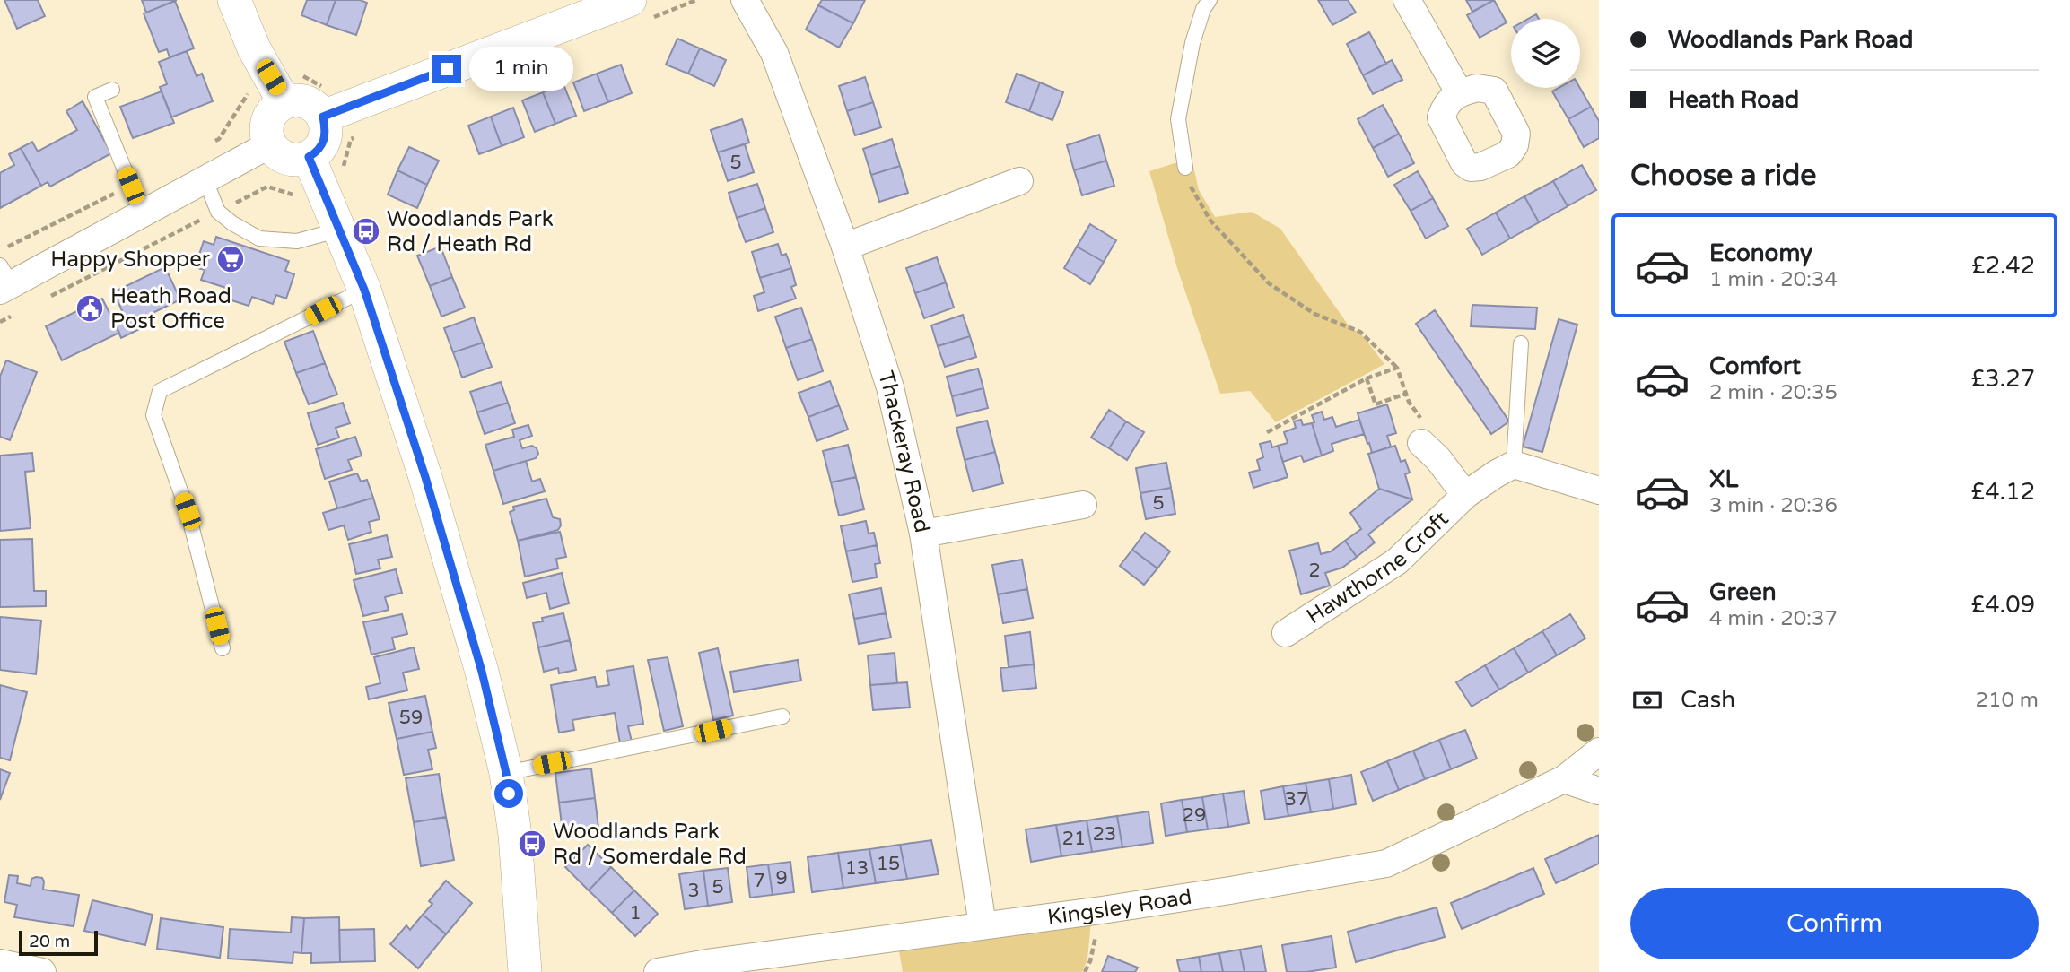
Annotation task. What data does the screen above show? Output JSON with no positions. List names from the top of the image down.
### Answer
{
  "streets": {
    "street": ["Thackeray Road", "Hawthorne Croft", "Kingsley Road"]
  },
  "crossings": [
    ["Thackeray Road", "Kingsley Road"]
  ],
  "places": {
    "bus stop": ["Woodlands Park Rd / Heath Rd", "Woodlands Park Rd / Somerdale Rd"],
    "supermarket": ["Happy Shopper"],
    "public building": ["Heath Road Post Office"]
  },
  "house_numbers": [
    "5",
    "5",
    "2",
    "59",
    "37",
    "29",
    "23",
    "21",
    "15",
    "13",
    "9",
    "7",
    "5",
    "3",
    "1"
  ],
  "scale_bar": "20 m",
  "page": {
    "banner": ["Woodlands Park Road", "Heath Road"],
    "bubble": "1 min",
    "heading": "Choose a ride",
    "list": [
      {
        "name": "Economy",
        "note": "1 min · 20:34",
        "value": "£2.42"
      },
      {
        "name": "Comfort",
        "note": "2 min · 20:35",
        "value": "£3.27"
      },
      {
        "name": "XL",
        "note": "3 min · 20:36",
        "value": "£4.12"
      },
      {
        "name": "Green",
        "note": "4 min · 20:37",
        "value": "£4.09"
      }
    ],
    "pay": ["Cash", "210 m"],
    "buttons": "Confirm",
    "scale": "20 m"
  }
}
